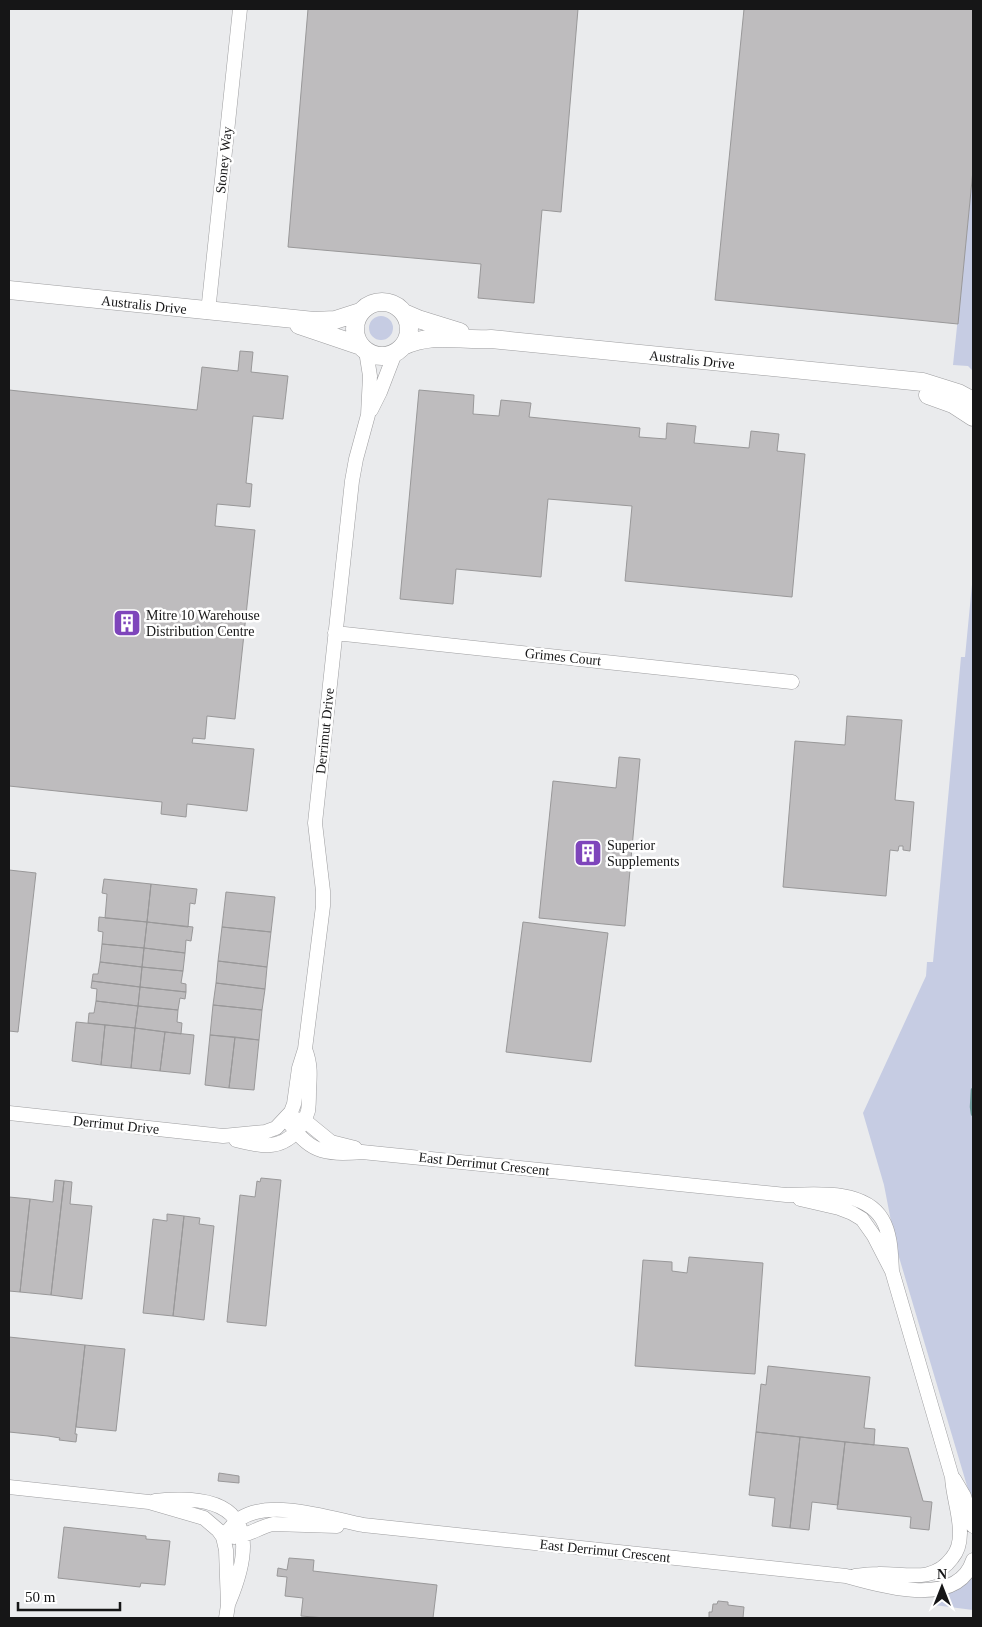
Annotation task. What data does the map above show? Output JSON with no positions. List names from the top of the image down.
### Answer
{
  "streets": {
    "street": [
      "Stoney Way",
      "Australis Drive",
      "Grimes Court",
      "Derrimut Drive",
      "East Derrimut Crescent"
    ]
  },
  "crossings": [
    ["Stoney Way", "Australis Drive"],
    ["Australis Drive", "Derrimut Drive"],
    ["Grimes Court", "Derrimut Drive"],
    ["Derrimut Drive", "East Derrimut Crescent"]
  ],
  "places": {
    "building": ["Mitre 10 Warehouse Distribution Centre", "Superior Supplements"]
  },
  "scale_bar": "50 m",
  "north": "top"
}
